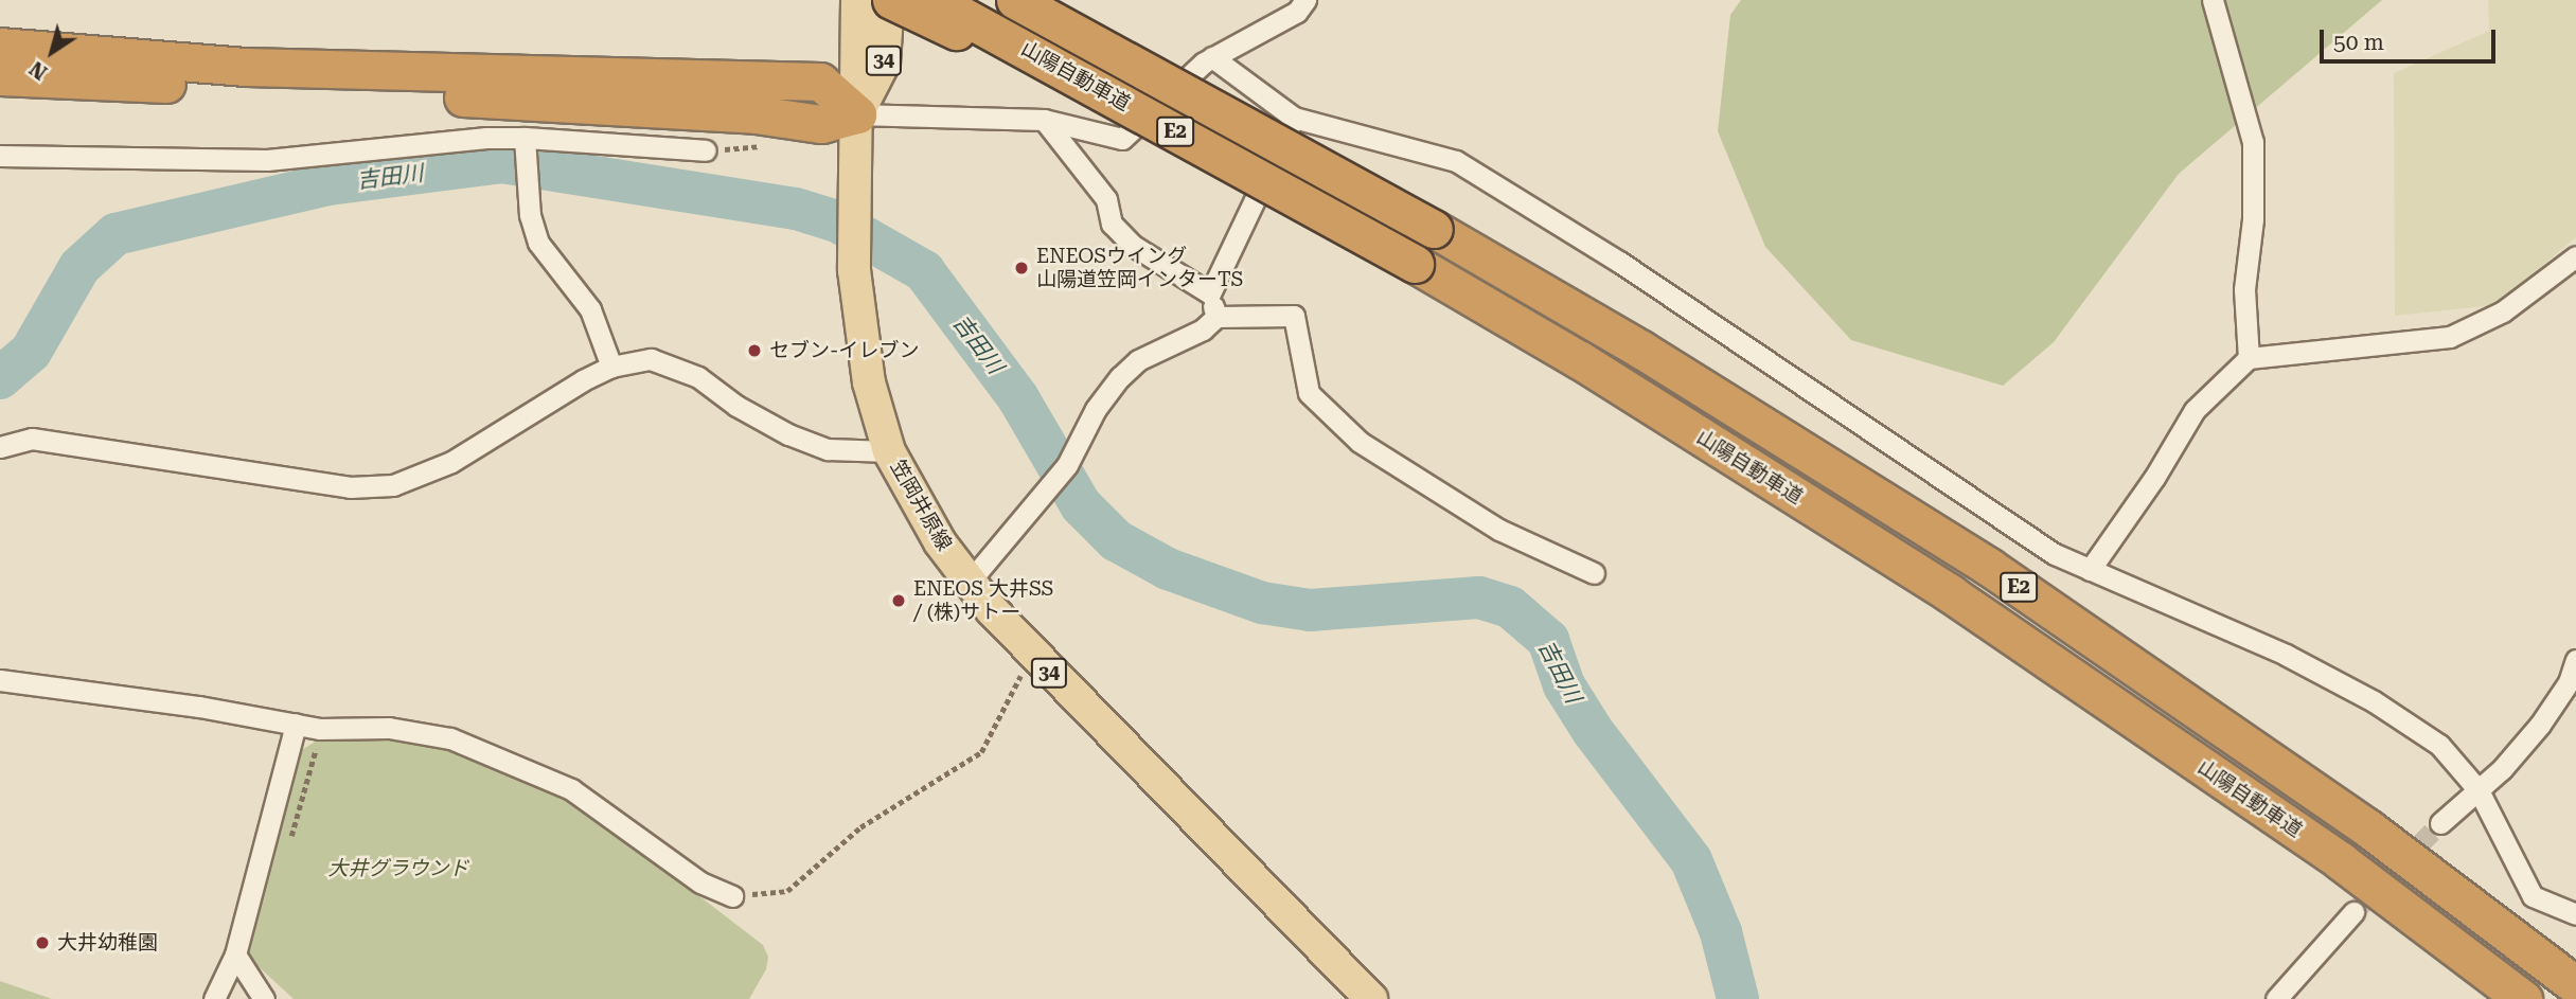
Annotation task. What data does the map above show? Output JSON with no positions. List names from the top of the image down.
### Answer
{
  "streets": {
    "highway": ["山陽自動車道", "E2"],
    "main road": ["34", "笠岡井原線"]
  },
  "water": ["吉田川"],
  "parks": ["大井グラウンド"],
  "places": [
    "ENEOSウイング 山陽道笠岡インターTS",
    "セブン-イレブン",
    "ENEOS 大井SS / (株)サトー",
    "大井幼稚園"
  ],
  "scale_bar": "50 m",
  "north": "bottom left"
}
